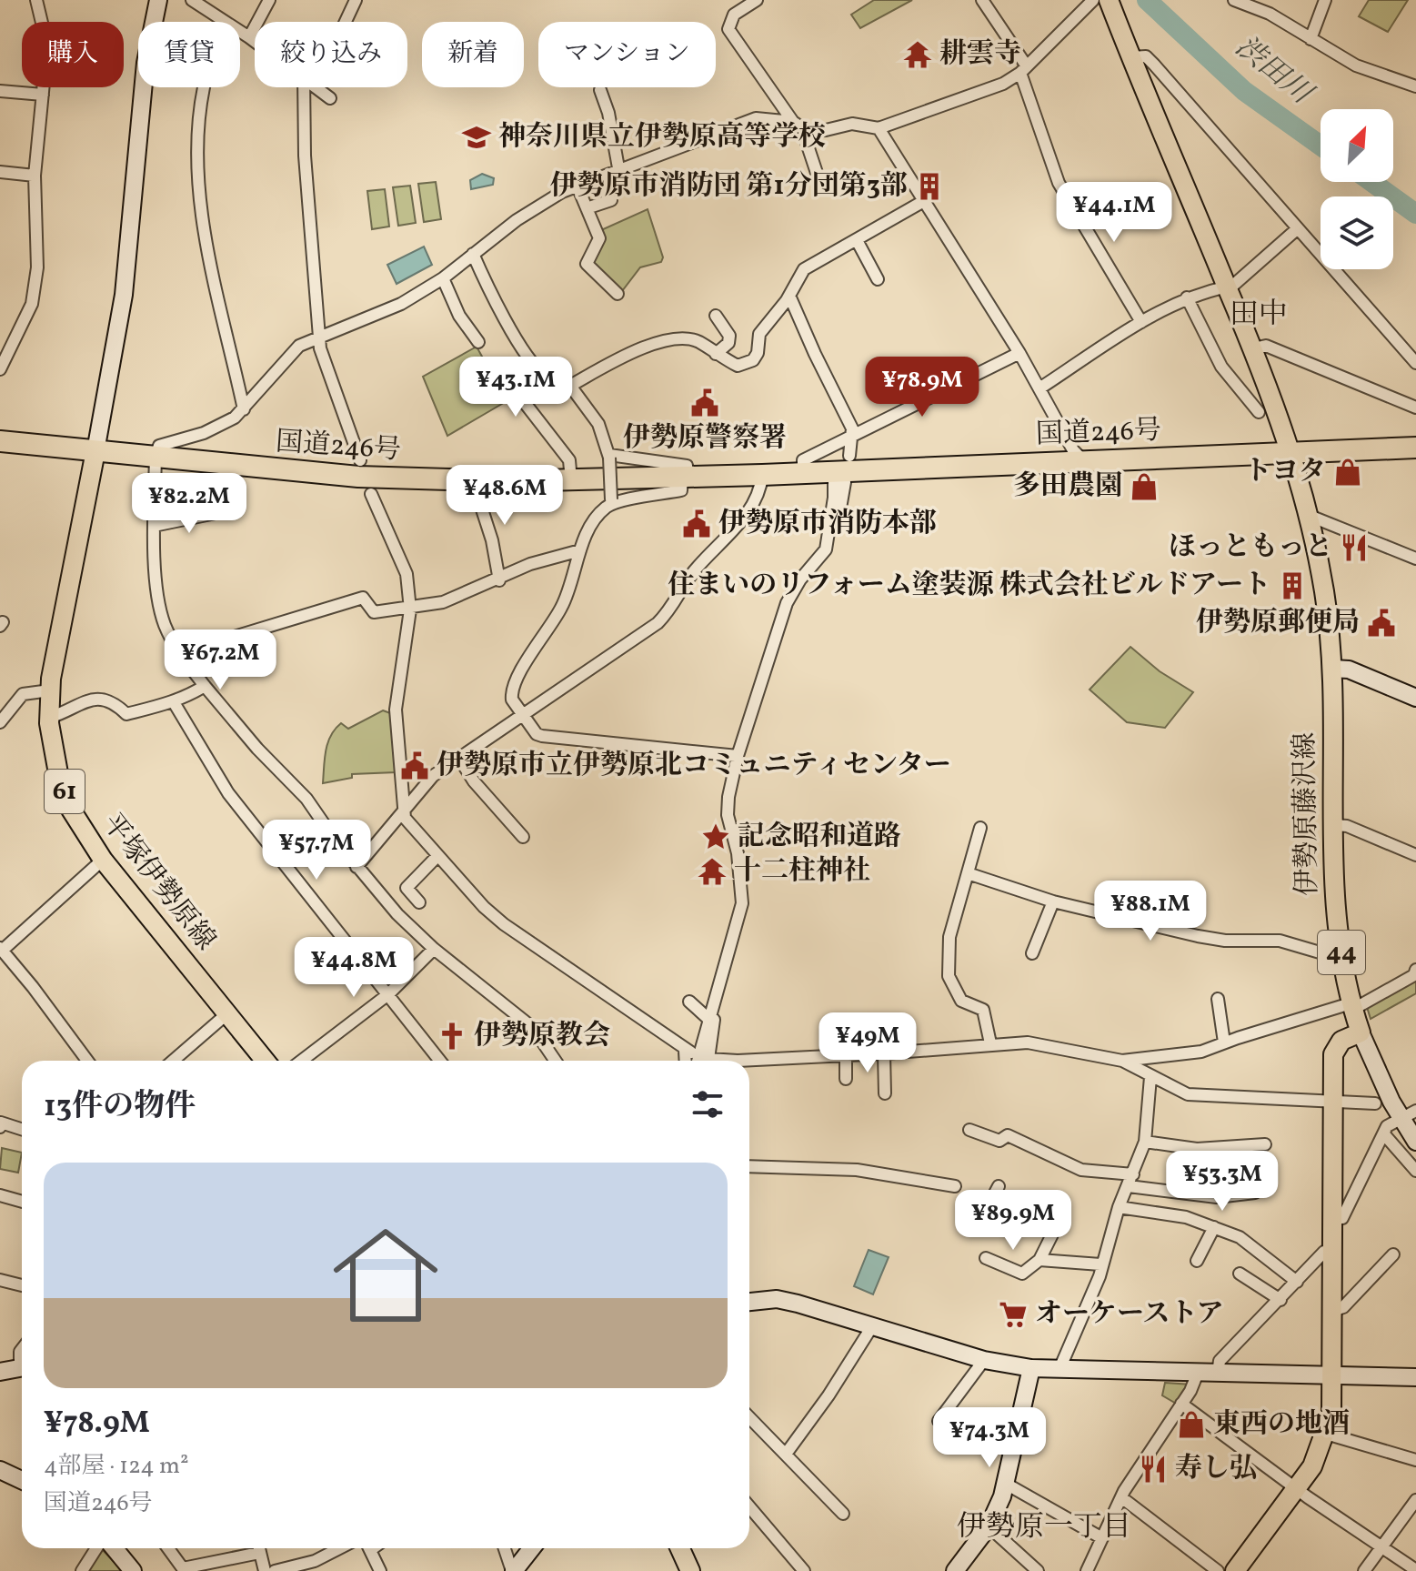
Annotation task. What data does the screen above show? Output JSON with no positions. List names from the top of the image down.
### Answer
{
  "streets": {
    "highway": ["国道246号"],
    "main road": [
      "61",
      "伊勢原藤沢線",
      "平塚伊勢原線",
      "44"
    ]
  },
  "crossings": [
    ["国道246号", "伊勢原藤沢線"],
    ["国道246号", "平塚伊勢原線"]
  ],
  "districts": ["田中", "伊勢原一丁目"],
  "water": ["渋田川"],
  "places": {
    "temple": ["耕雲寺", "十二柱神社"],
    "school or university": ["神奈川県立伊勢原高等学校"],
    "building": ["伊勢原市消防団 第1分団第3部", "住まいのリフォーム塗装源 株式会社ビルドアート"],
    "public building": [
      "伊勢原警察署",
      "伊勢原市消防本部",
      "伊勢原郵便局",
      "伊勢原市立伊勢原北コミュニティセンター"
    ],
    "shop": ["トヨタ", "多田農園", "東西の地酒"],
    "restaurant": ["ほっともっと", "寿し弘"],
    "place": ["記念昭和道路"],
    "church": ["伊勢原教会"],
    "supermarket": ["オーケーストア"]
  },
  "north": "top right",
  "page": {
    "chip": [
      "購入",
      "賃貸",
      "絞り込み",
      "新着",
      "マンション"
    ],
    "price": [
      "¥44.1M",
      "¥43.1M",
      "¥78.9M",
      "¥48.6M",
      "¥82.2M",
      "¥67.2M",
      "¥57.7M",
      "¥88.1M",
      "¥44.8M",
      "¥49M",
      "¥53.3M",
      "¥89.9M",
      "¥74.3M"
    ],
    "heading": "13件の物件",
    "list": [
      {
        "name": "¥78.9M",
        "note": "4部屋 · 124 m² · 国道246号"
      }
    ]
  }
}
